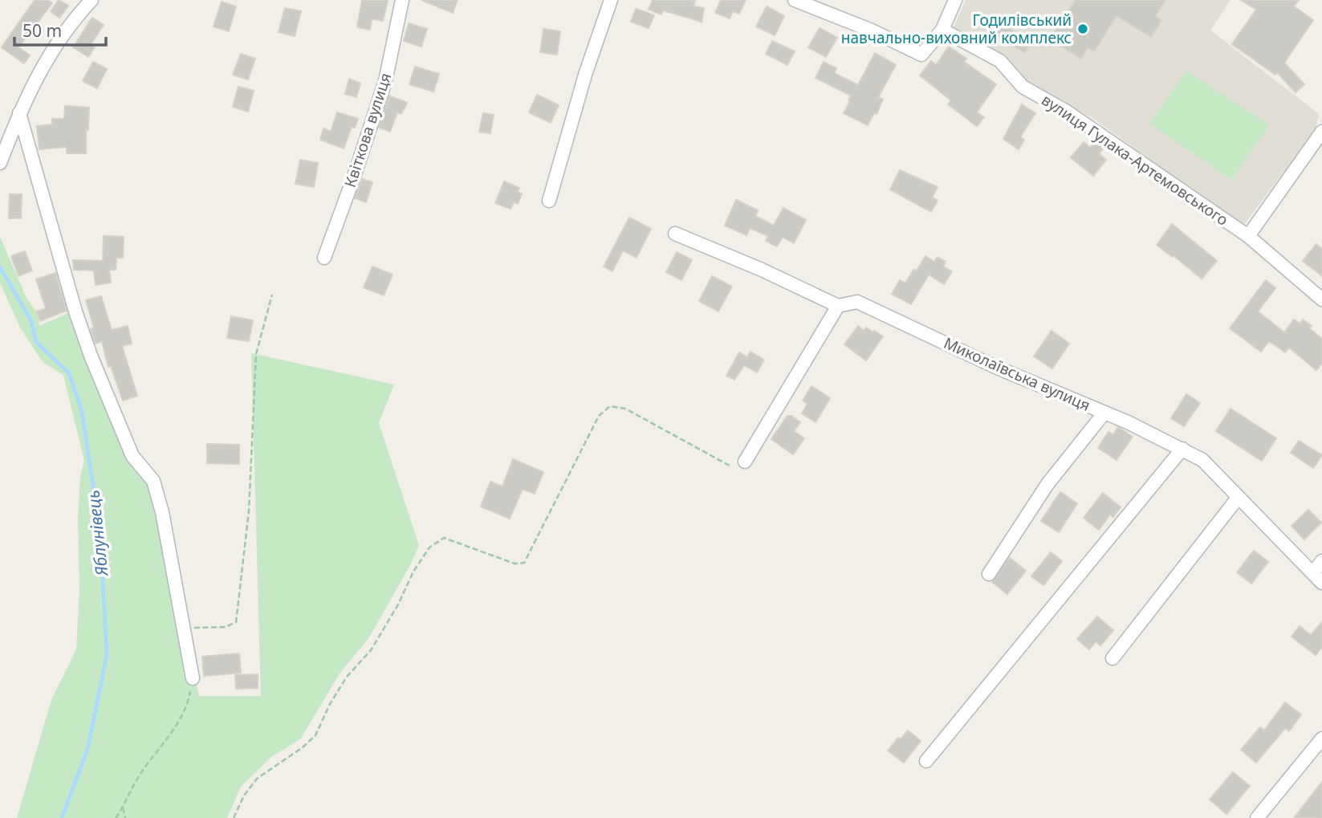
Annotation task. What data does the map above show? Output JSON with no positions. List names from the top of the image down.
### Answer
{
  "streets": {
    "street": ["Квіткова вулиця", "вулиця Гулака-Артемовського", "Миколаївська вулиця"]
  },
  "water": ["Яблунівець"],
  "places": ["Годилівський навчально-виховний комплекс"],
  "scale_bar": "50 m"
}
